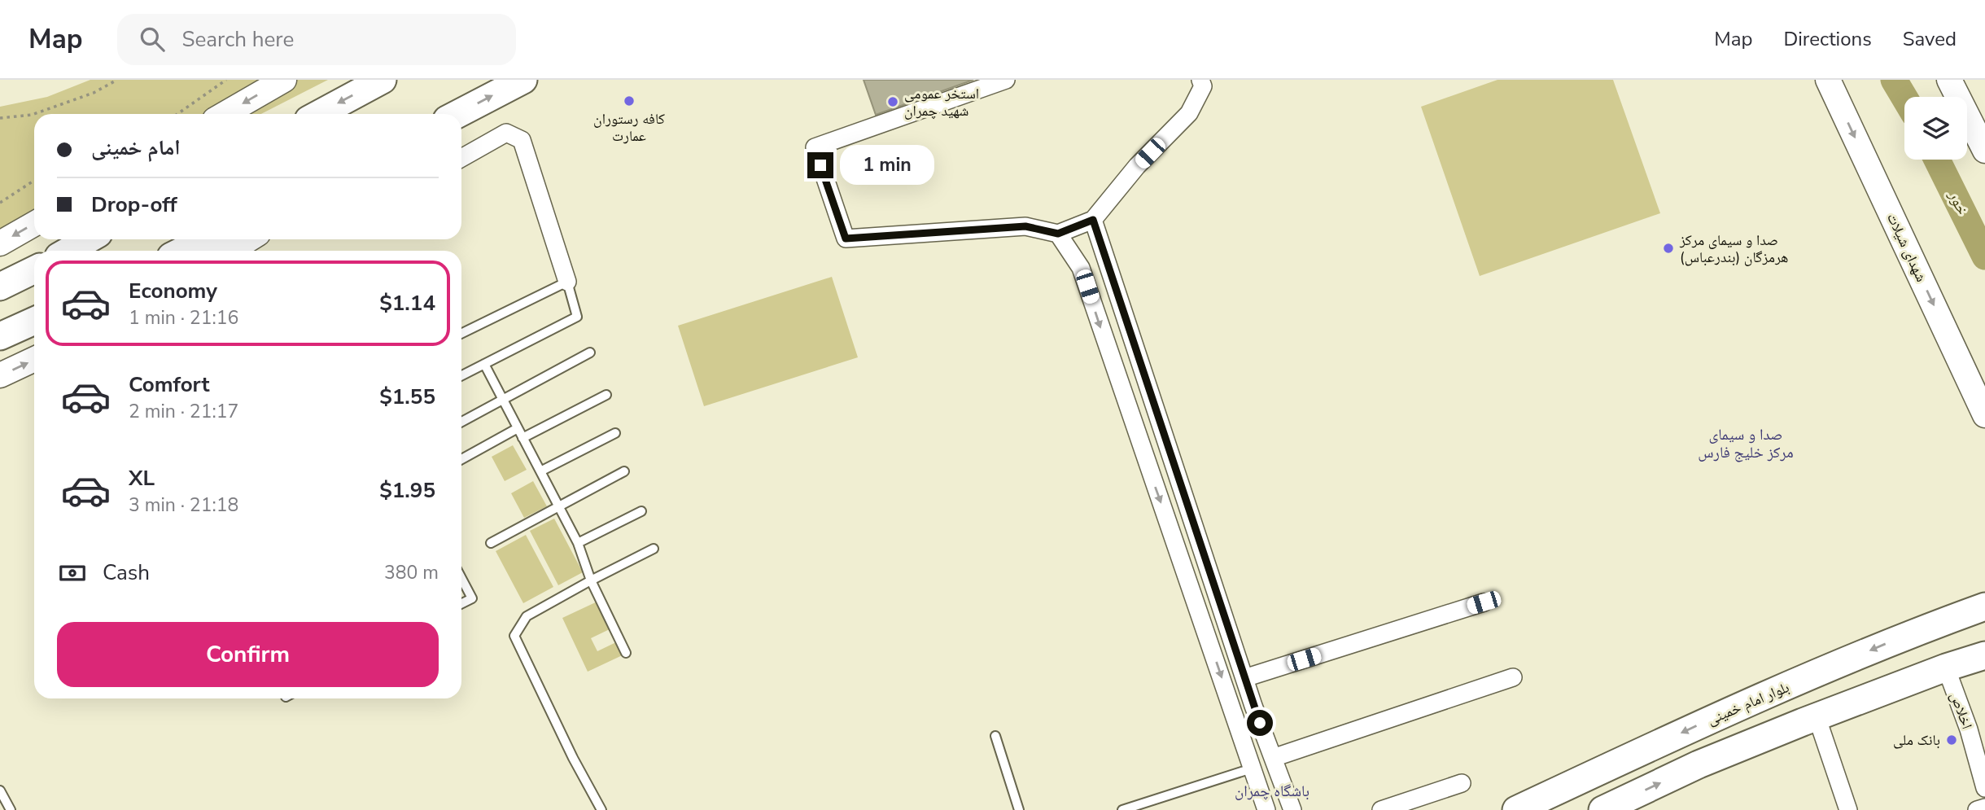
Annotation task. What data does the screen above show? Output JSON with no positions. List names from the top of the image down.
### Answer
{
  "streets": {
    "main road": ["شهدای شیلات", "بلوار امام خمینی"],
    "street": ["اخلاص"]
  },
  "one_way": ["شهدای شیلات"],
  "districts": ["صدا و سیمای مرکز خلیج فارس", "باشگاه چمران"],
  "water": ["خور"],
  "places": [
    "کافه رستوران عمارت",
    "استخر عمومی شهید چمران",
    "صدا و سیمای مرکز هرمزگان (بندرعباس)",
    "بانک ملی"
  ],
  "page": {
    "header": "Map",
    "search": "Search here",
    "nav": ["Map", "Directions", "Saved"],
    "banner": ["امام خمینی", "Drop-off"],
    "bubble": "1 min",
    "list": [
      {
        "name": "Economy",
        "note": "1 min · 21:16",
        "value": "$1.14"
      },
      {
        "name": "Comfort",
        "note": "2 min · 21:17",
        "value": "$1.55"
      },
      {
        "name": "XL",
        "note": "3 min · 21:18",
        "value": "$1.95"
      }
    ],
    "pay": ["Cash", "380 m"],
    "buttons": "Confirm"
  }
}
